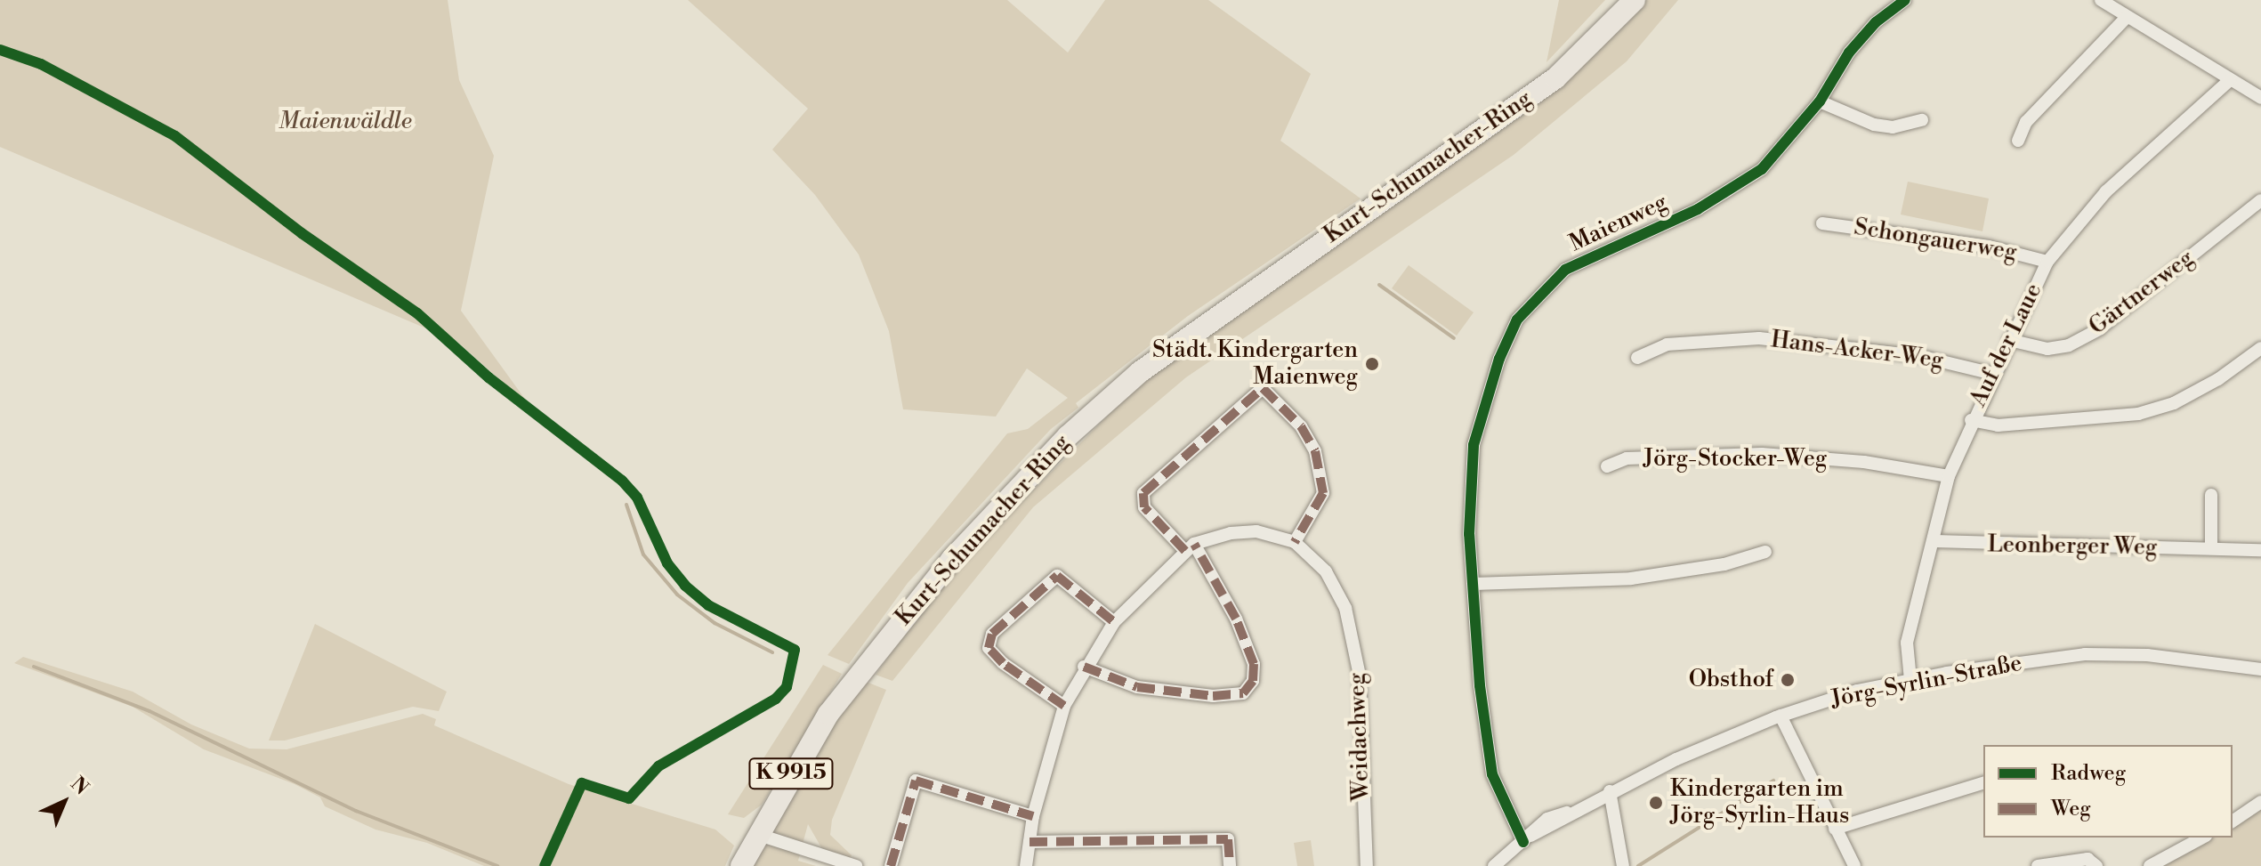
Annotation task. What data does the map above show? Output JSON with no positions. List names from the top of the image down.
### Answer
{
  "streets": {
    "main road": ["Kurt-Schumacher-Ring", "K 9915"],
    "street": [
      "Maienweg",
      "Schongauerweg",
      "Gärtnerweg",
      "Auf der Laue",
      "Hans-Acker-Weg",
      "Jörg-Stocker-Weg",
      "Leonberger Weg",
      "Jörg-Syrlin-Straße",
      "Weidachweg"
    ]
  },
  "crossings": [
    ["Maienweg", "Jörg-Syrlin-Straße"],
    ["Schongauerweg", "Auf der Laue"],
    ["Gärtnerweg", "Auf der Laue"],
    ["Auf der Laue", "Hans-Acker-Weg"],
    ["Auf der Laue", "Jörg-Stocker-Weg"],
    ["Auf der Laue", "Leonberger Weg"],
    ["Auf der Laue", "Jörg-Syrlin-Straße"]
  ],
  "parks": ["Maienwäldle"],
  "places": ["Städt. Kindergarten Maienweg", "Obsthof", "Kindergarten im Jörg-Syrlin-Haus"],
  "legend": ["Radweg", "Weg"],
  "north": "top right"
}
